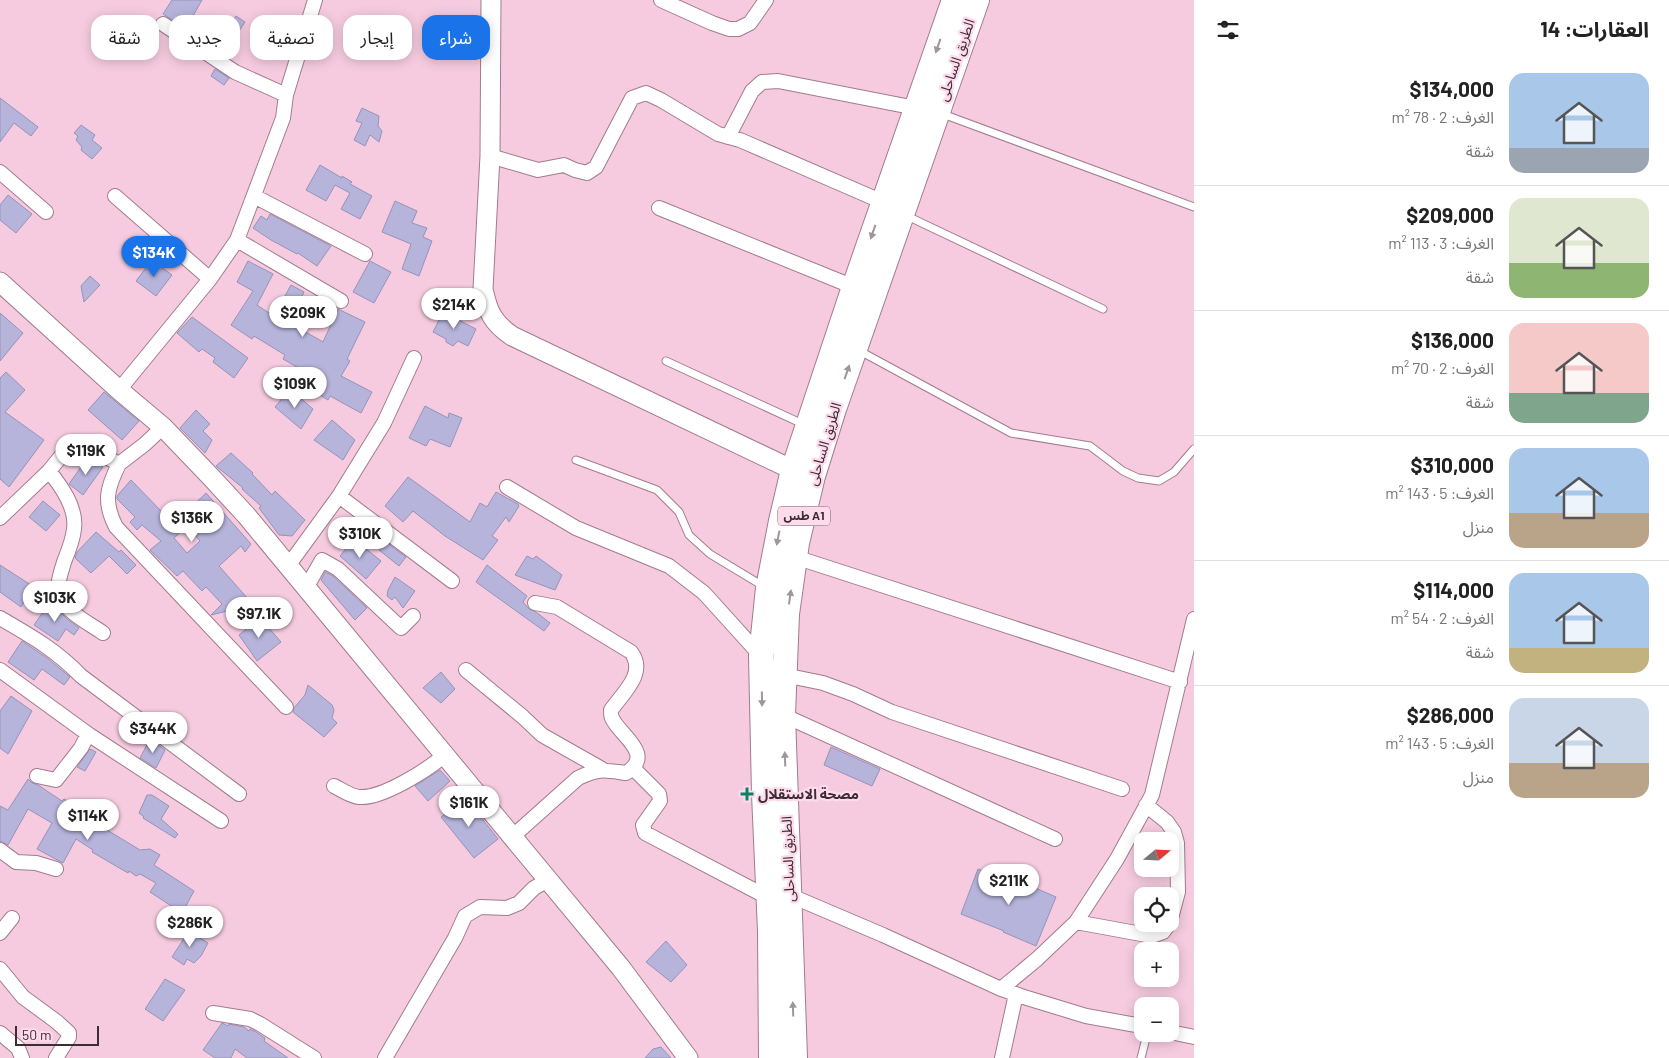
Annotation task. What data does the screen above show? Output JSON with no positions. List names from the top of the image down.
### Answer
{
  "streets": {
    "highway": ["الطريق الساحلى", "طس A1"]
  },
  "places": {
    "health": ["مصحة الاستقلال"]
  },
  "scale_bar": "50 m",
  "north": "right",
  "page": {
    "heading": "العقارات: 14",
    "chip": [
      "شراء",
      "إيجار",
      "تصفية",
      "جديد",
      "شقة"
    ],
    "list": [
      {
        "name": "$134,000",
        "note": "الغرف: 2 · 78 m² · شقة"
      },
      {
        "name": "$209,000",
        "note": "الغرف: 3 · 113 m² · شقة"
      },
      {
        "name": "$136,000",
        "note": "الغرف: 2 · 70 m² · شقة"
      },
      {
        "name": "$310,000",
        "note": "الغرف: 5 · 143 m² · منزل"
      },
      {
        "name": "$114,000",
        "note": "الغرف: 2 · 54 m² · شقة"
      },
      {
        "name": "$286,000",
        "note": "الغرف: 5 · 143 m² · منزل"
      }
    ],
    "price": [
      "$134K",
      "$214K",
      "$209K",
      "$109K",
      "$119K",
      "$136K",
      "$310K",
      "$103K",
      "$97.1K",
      "$344K",
      "$161K",
      "$114K",
      "$211K",
      "$286K"
    ],
    "map_buttons": ["+", "−"],
    "scale": "50 m"
  }
}
